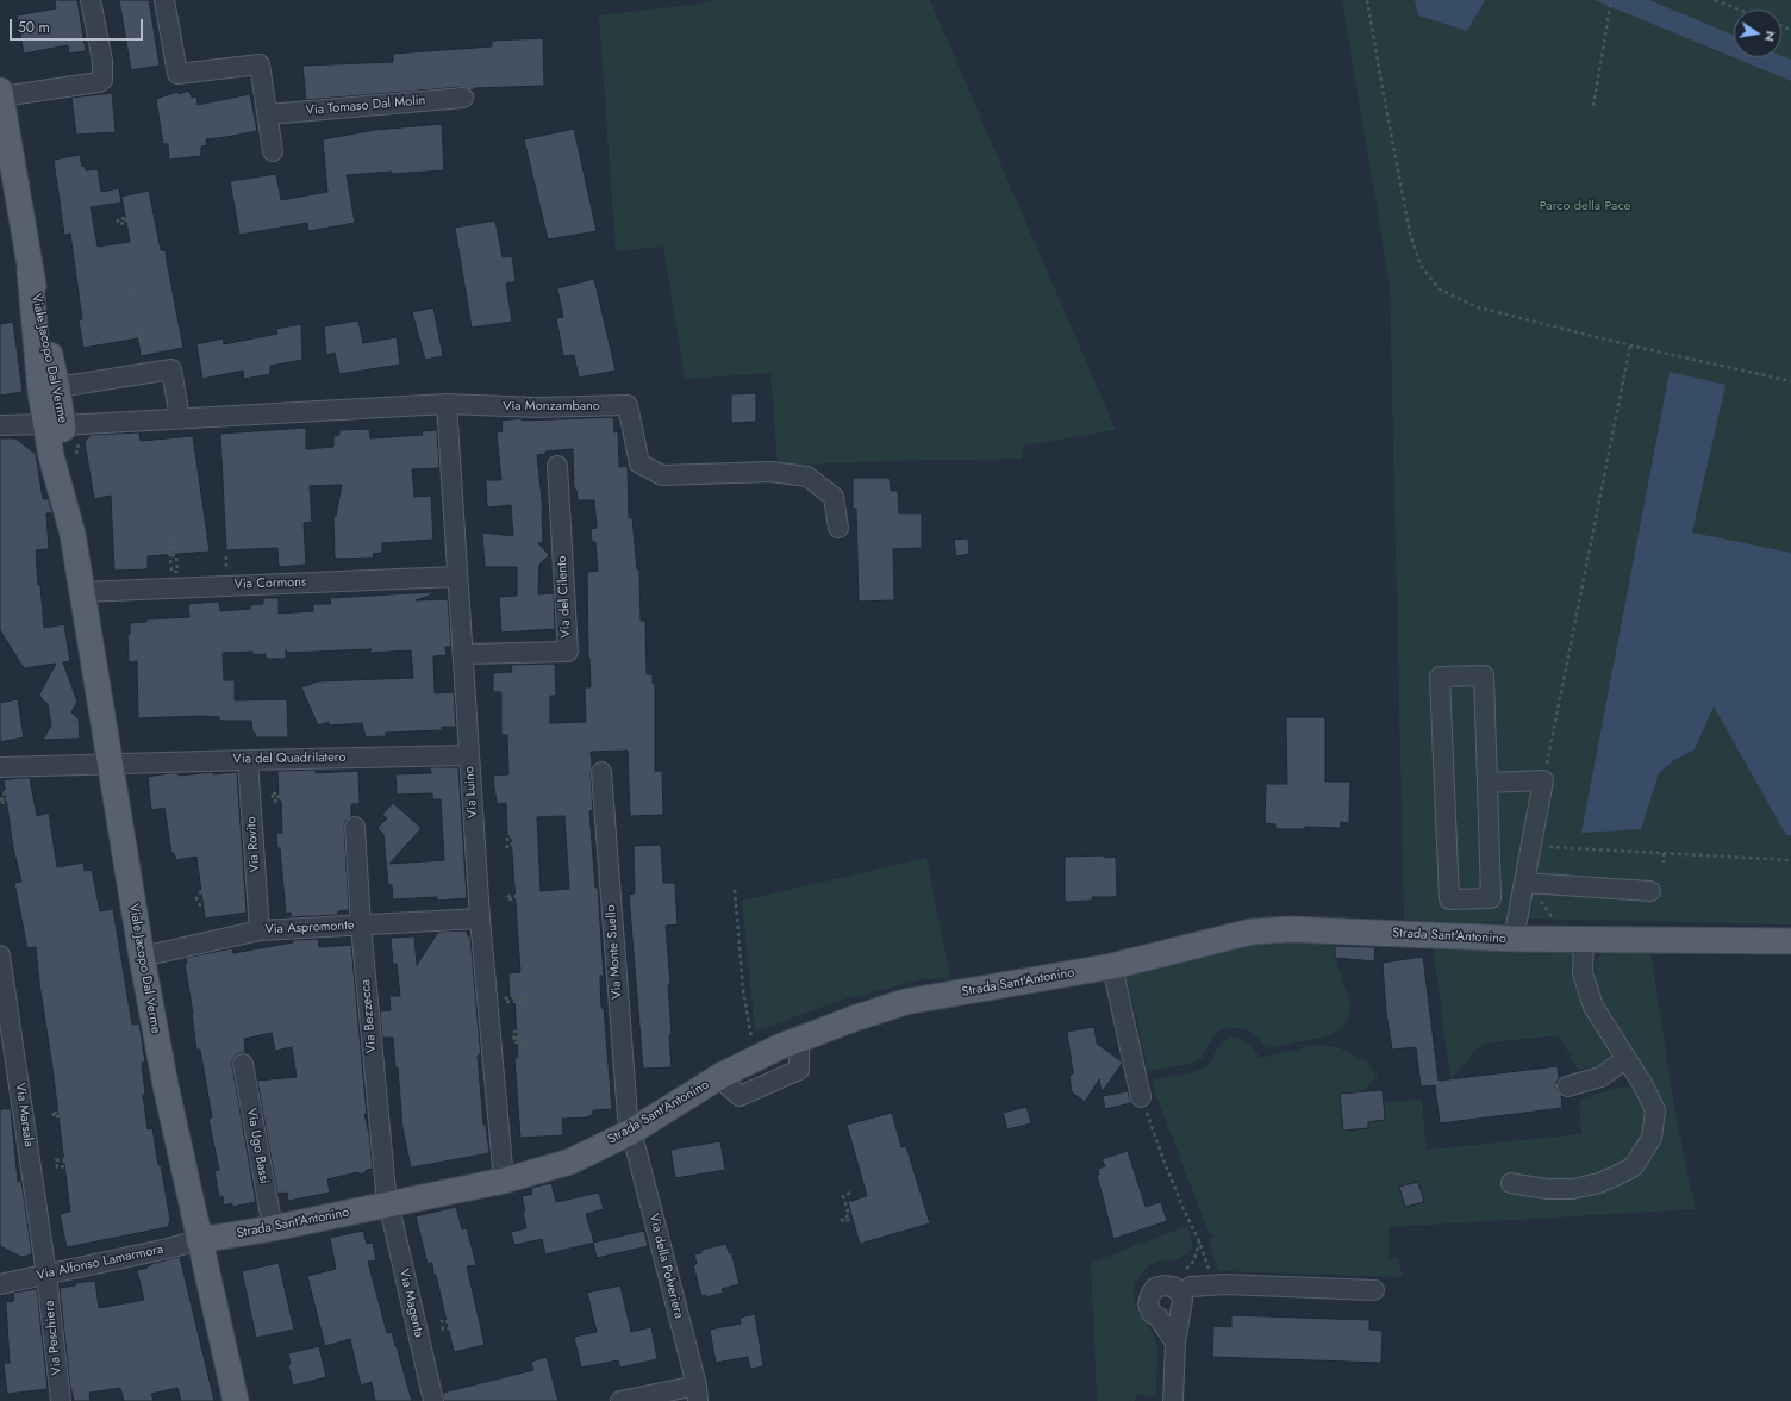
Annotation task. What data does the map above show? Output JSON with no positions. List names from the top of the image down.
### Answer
{
  "streets": {
    "main road": ["Viale Jacopo Dal Verme", "Strada Sant'Antonino"],
    "street": [
      "Via Tomaso Dal Molin",
      "Via Monzambano",
      "Via Cormons",
      "Via del Cilento",
      "Via del Quadrilatero",
      "Via Luino",
      "Via Rovito",
      "Via Aspromonte",
      "Via Monte Suello",
      "Via Bezzecca",
      "Via Marsala",
      "Via Ugo Bassi",
      "Via Alfonso Lamarmora",
      "Via della Polveriera",
      "Via Magenta",
      "Via Peschiera"
    ]
  },
  "crossings": [
    ["Viale Jacopo Dal Verme", "Via Monzambano"],
    ["Viale Jacopo Dal Verme", "Via Cormons"],
    ["Viale Jacopo Dal Verme", "Via del Quadrilatero"],
    ["Viale Jacopo Dal Verme", "Via Aspromonte"],
    ["Viale Jacopo Dal Verme", "Strada Sant'Antonino"],
    ["Viale Jacopo Dal Verme", "Via Alfonso Lamarmora"],
    ["Via Monzambano", "Via Luino"],
    ["Via Cormons", "Via Luino"],
    ["Via del Cilento", "Via Luino"],
    ["Via del Quadrilatero", "Via Luino"],
    ["Via del Quadrilatero", "Via Rovito"],
    ["Via Luino", "Via Aspromonte"],
    ["Via Luino", "Strada Sant'Antonino"],
    ["Via Rovito", "Via Aspromonte"],
    ["Via Aspromonte", "Via Bezzecca"],
    ["Strada Sant'Antonino", "Via Monte Suello"],
    ["Strada Sant'Antonino", "Via Bezzecca"],
    ["Strada Sant'Antonino", "Via Ugo Bassi"],
    ["Strada Sant'Antonino", "Via Alfonso Lamarmora"],
    ["Strada Sant'Antonino", "Via della Polveriera"],
    ["Strada Sant'Antonino", "Via Magenta"],
    ["Via Monte Suello", "Via della Polveriera"],
    ["Via Bezzecca", "Via Magenta"],
    ["Via Marsala", "Via Alfonso Lamarmora"],
    ["Via Marsala", "Via Peschiera"],
    ["Via Alfonso Lamarmora", "Via Peschiera"]
  ],
  "parks": ["Parco della Pace"],
  "scale_bar": "50 m",
  "north": "right"
}
